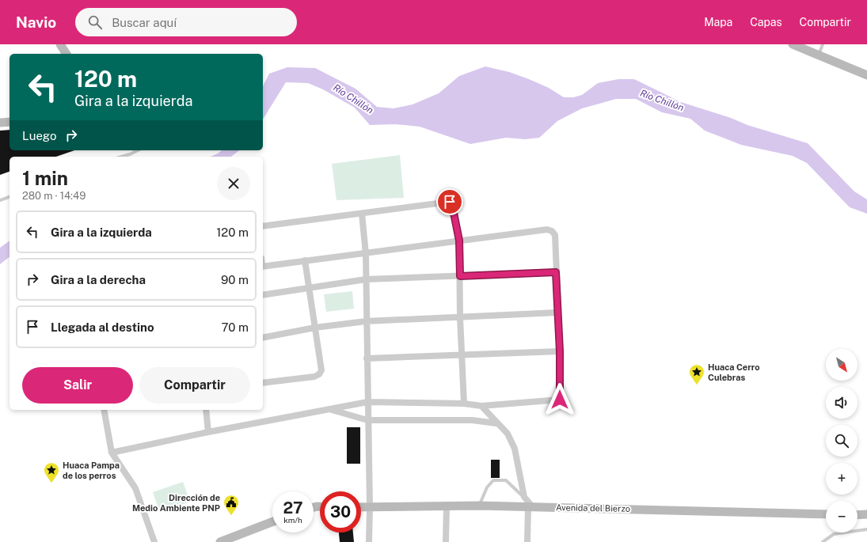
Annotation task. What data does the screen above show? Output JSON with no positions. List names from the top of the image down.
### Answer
{
  "streets": {
    "street": ["Avenida del Bierzo"]
  },
  "water": ["Río Chillón"],
  "places": {
    "place": ["Huaca Cerro Culebras", "Huaca Pampa de los perros"],
    "public building": ["Dirección de Medio Ambiente PNP"]
  },
  "north": "bottom right",
  "page": {
    "header": "Navio",
    "search": "Buscar aquí",
    "nav": ["Mapa", "Capas", "Compartir"],
    "turn": ["120 m", "Gira a la izquierda"],
    "then": "Luego",
    "heading": ["1 min", "280 m · 14:49"],
    "list": [
      {
        "name": "Gira a la izquierda",
        "value": "120 m"
      },
      {
        "name": "Gira a la derecha",
        "value": "90 m"
      },
      {
        "name": "Llegada al destino",
        "value": "70 m"
      }
    ],
    "map_buttons": ["+", "−"],
    "buttons": ["Salir", "Compartir"],
    "speed": "27 km/h",
    "limit": "30"
  }
}
